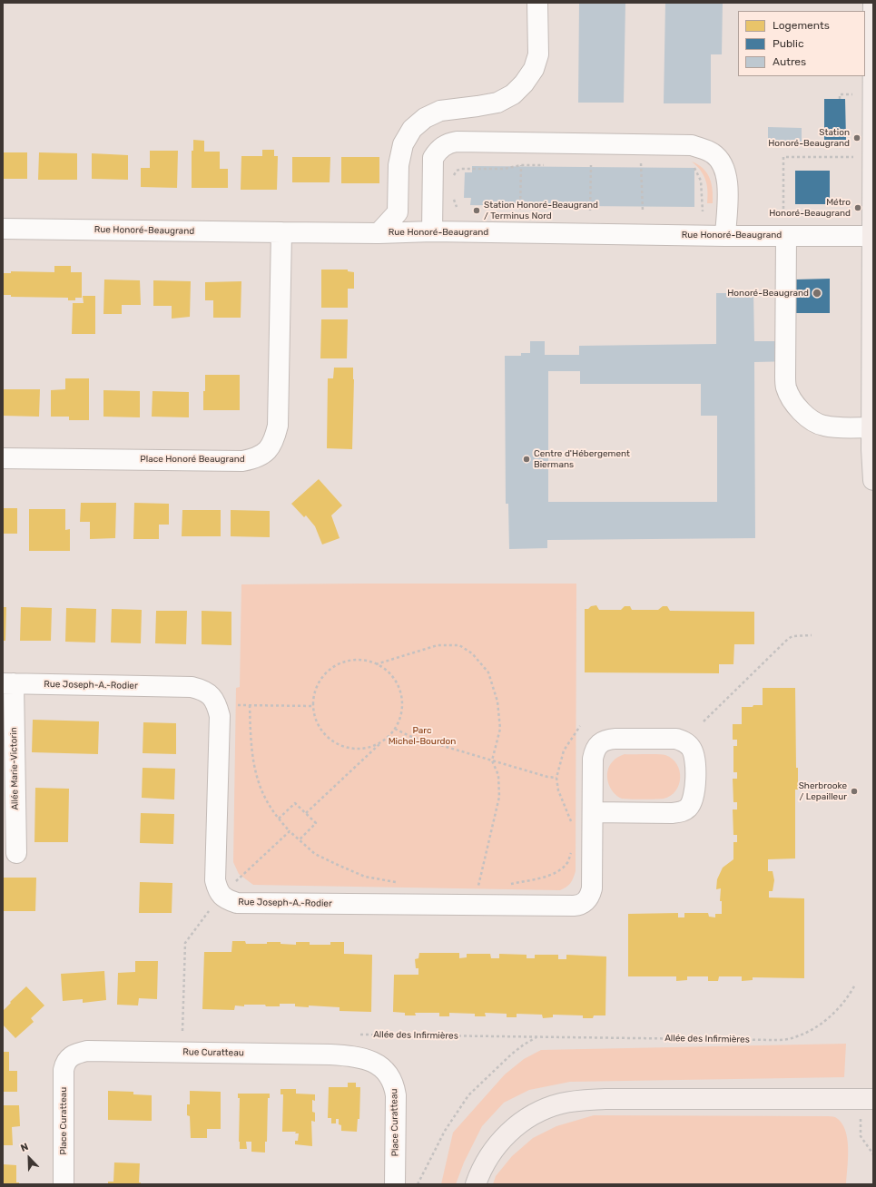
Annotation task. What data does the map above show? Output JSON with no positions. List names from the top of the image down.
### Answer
{
  "streets": {
    "street": [
      "Rue Honoré-Beaugrand",
      "Place Honoré Beaugrand",
      "Rue Joseph-A.-Rodier",
      "Allée Marie-Victorin",
      "Rue Curatteau",
      "Place Curatteau"
    ],
    "path": ["Allée des Infirmières"]
  },
  "crossings": [
    ["Rue Honoré-Beaugrand", "Place Honoré Beaugrand"],
    ["Rue Joseph-A.-Rodier", "Allée Marie-Victorin"],
    ["Rue Curatteau", "Place Curatteau"]
  ],
  "parks": ["Parc Michel-Bourdon"],
  "places": [
    "Station Honoré-Beaugrand",
    "Métro Honoré-Beaugrand",
    "Station Honoré-Beaugrand / Terminus Nord",
    "Honoré-Beaugrand",
    "Centre d'Hébergement Biermans",
    "Sherbrooke / Lepailleur"
  ],
  "legend": ["Logements", "Public", "Autres"],
  "north": "top left"
}
